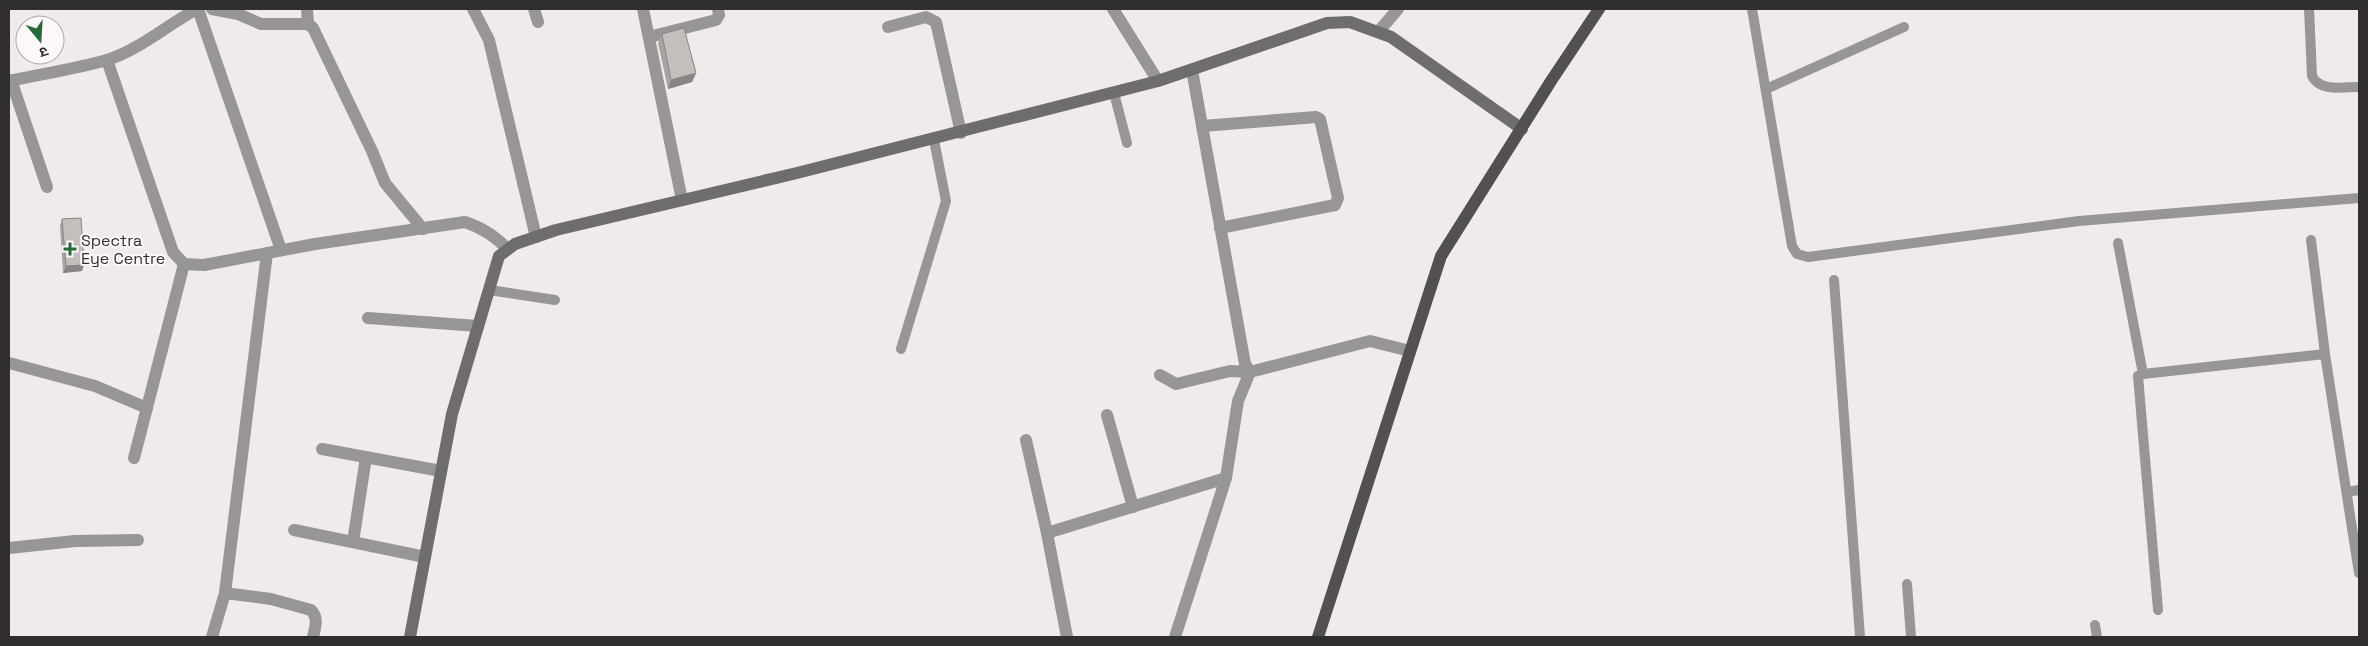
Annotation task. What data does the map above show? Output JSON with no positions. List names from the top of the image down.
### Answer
{
  "places": {
    "health": ["Spectra Eye Centre"]
  },
  "north": "bottom"
}
